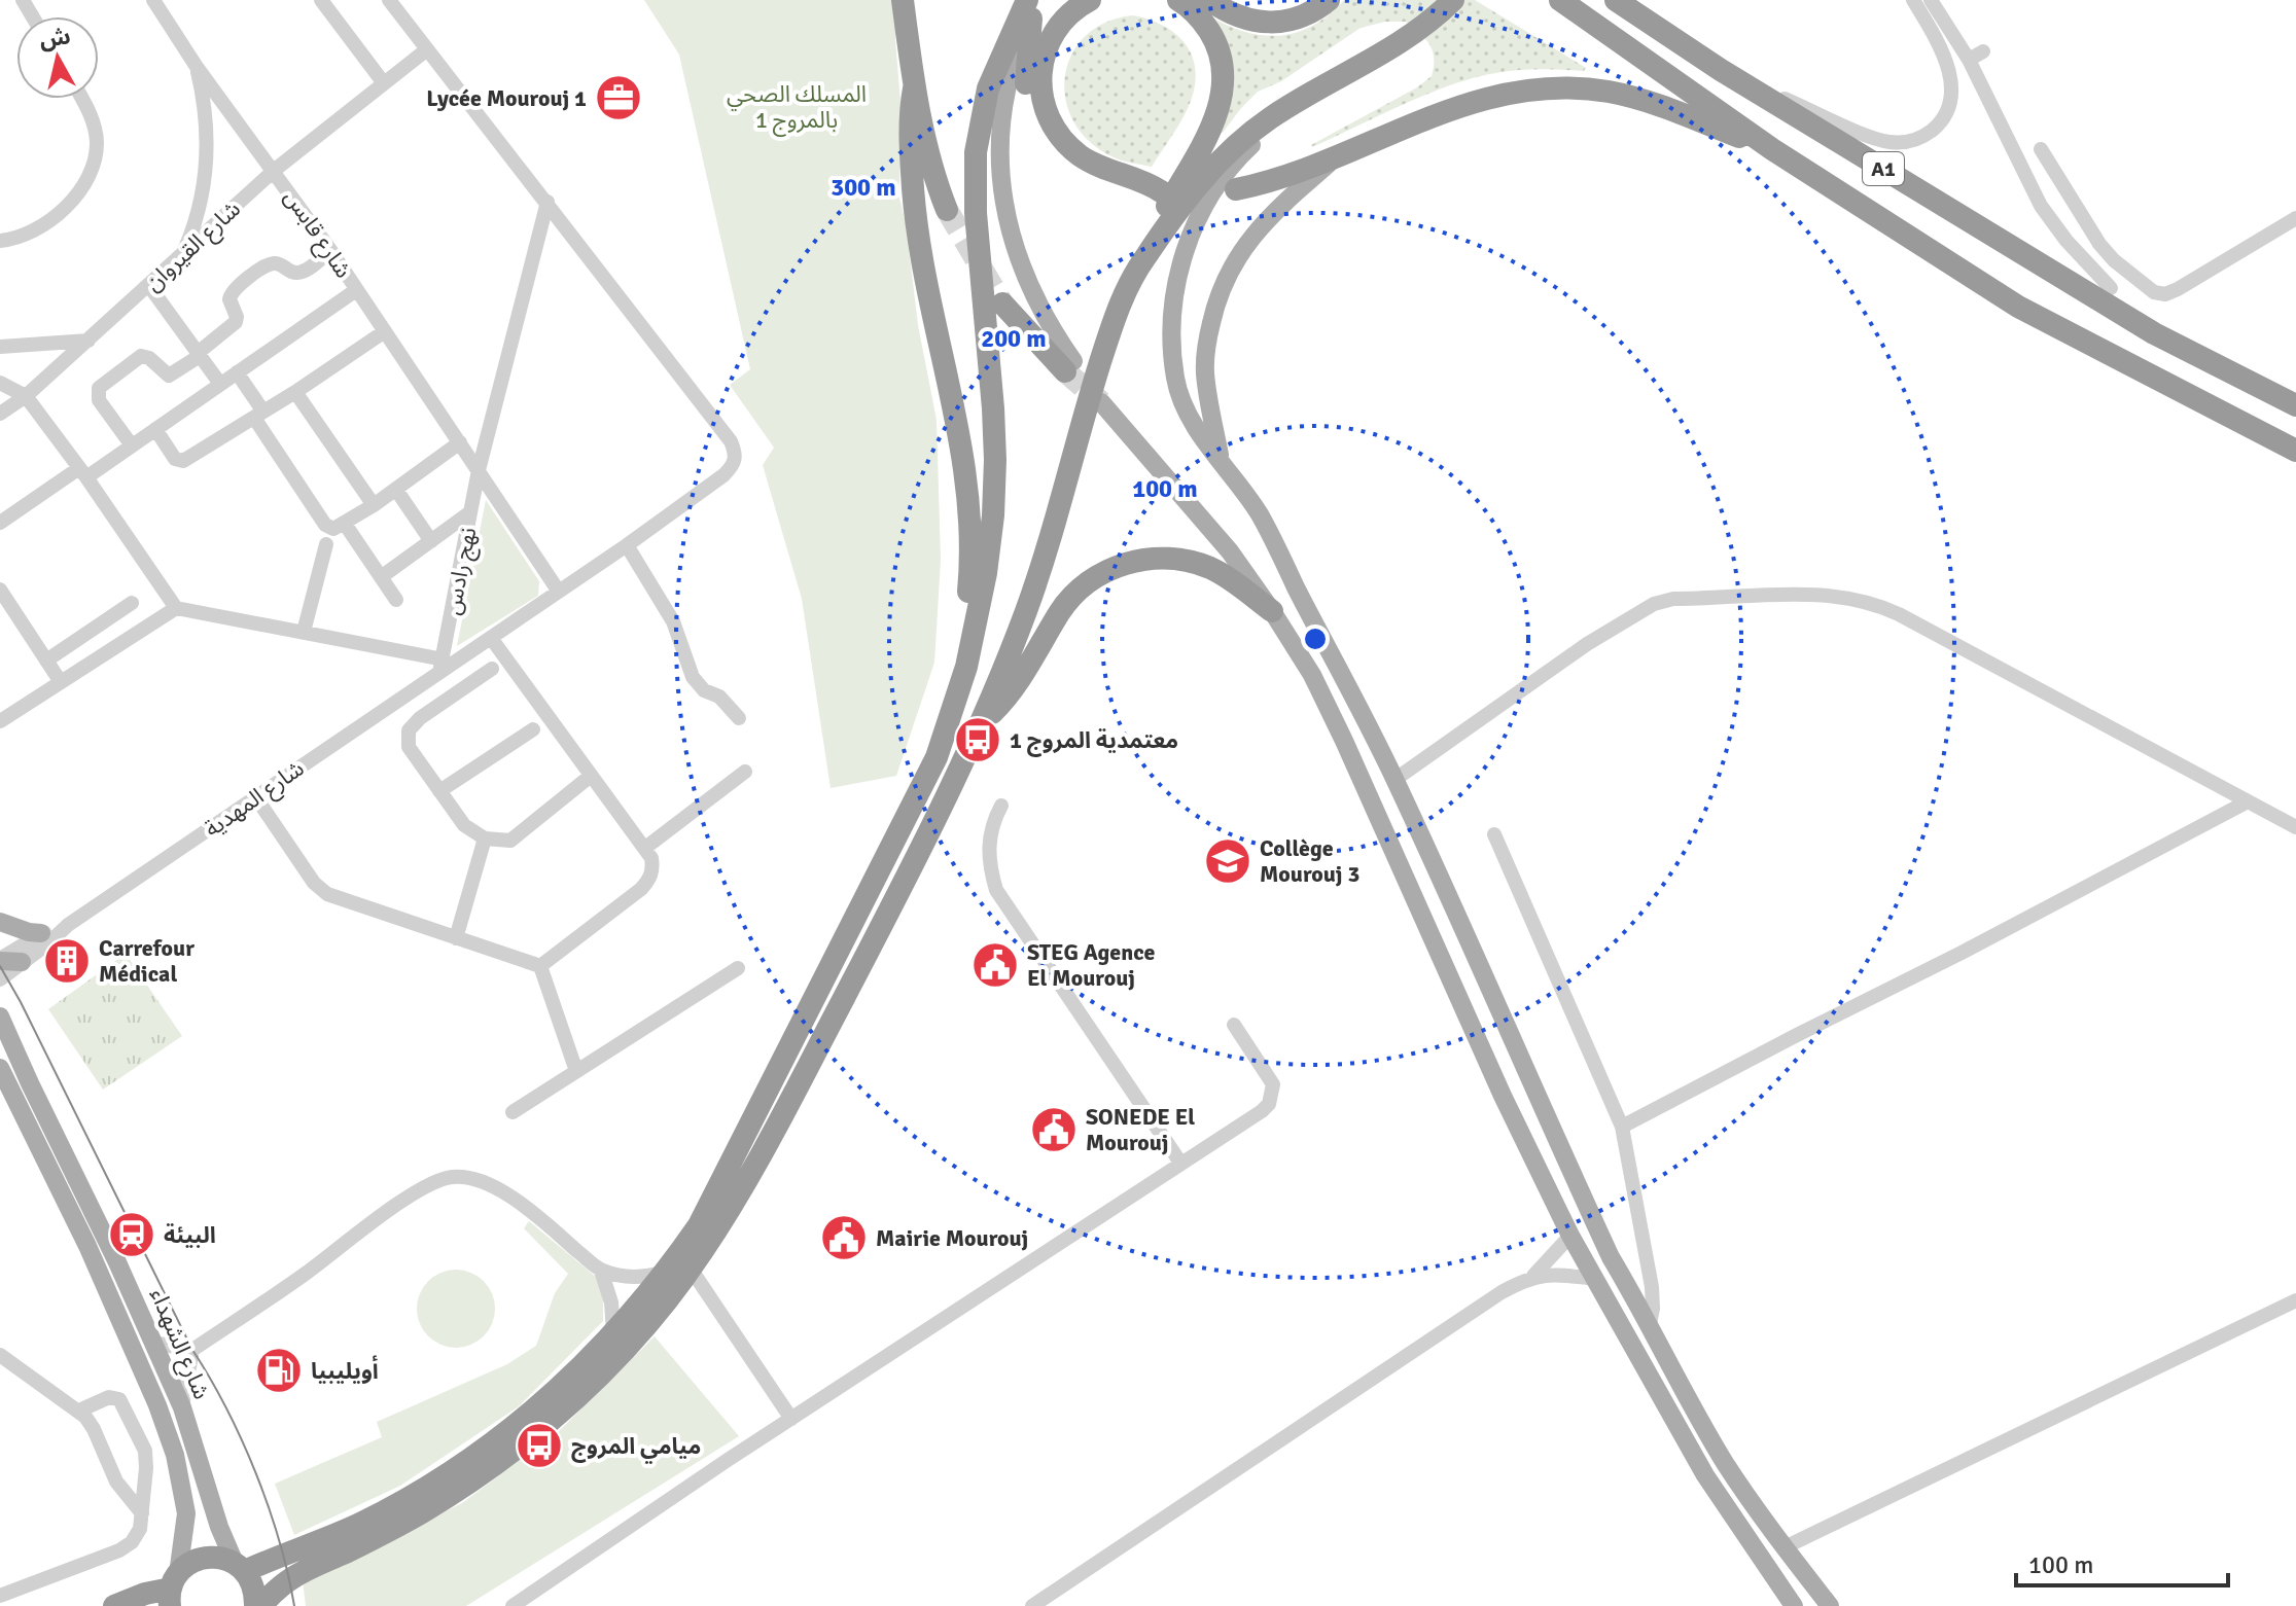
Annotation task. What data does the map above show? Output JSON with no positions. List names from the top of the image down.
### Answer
{
  "streets": {
    "highway": ["A1"],
    "main road": ["شارع الشهداء"],
    "street": [
      "شارع قابس",
      "شارع القيروان",
      "نهج رادس",
      "شارع المهدية"
    ]
  },
  "crossings": [
    ["شارع قابس", "شارع القيروان"],
    ["شارع قابس", "نهج رادس"],
    ["شارع قابس", "شارع المهدية"],
    ["نهج رادس", "شارع المهدية"]
  ],
  "parks": ["المسلك الصحي بالمروج 1"],
  "places": {
    "office": ["Lycée Mourouj 1"],
    "bus stop": ["معتمدية المروج 1", "ميامي المروج"],
    "school or university": ["Collège Mourouj 3"],
    "building": ["Carrefour Médical"],
    "public building": ["STEG Agence El Mourouj", "SONEDE El Mourouj", "Mairie Mourouj"],
    "station": ["البيئة"],
    "fuel station": ["أويليبيا"]
  },
  "scale_bar": "100 m",
  "north": "top",
  "rings": ["300 m", "200 m", "100 m"]
}
